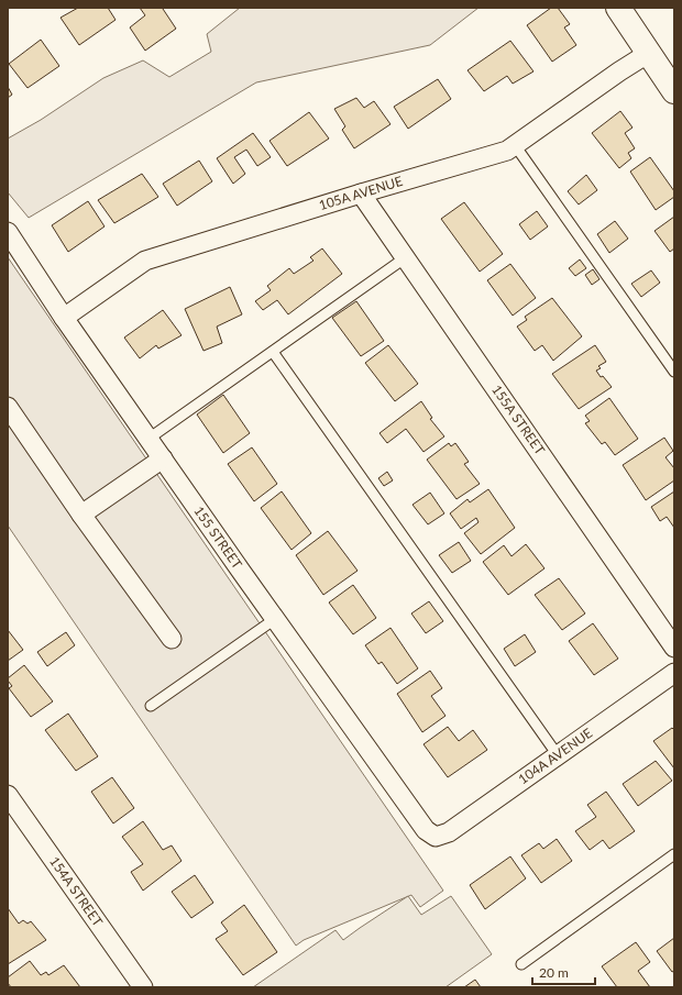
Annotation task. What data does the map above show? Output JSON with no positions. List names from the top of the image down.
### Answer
{
  "streets": {
    "street": [
      "105A AVENUE",
      "155A STREET",
      "155 STREET",
      "104A AVENUE",
      "154A STREET"
    ]
  },
  "crossings": [
    ["105A AVENUE", "155A STREET"],
    ["105A AVENUE", "155 STREET"],
    ["155 STREET", "104A AVENUE"]
  ],
  "scale_bar": "20 m"
}
